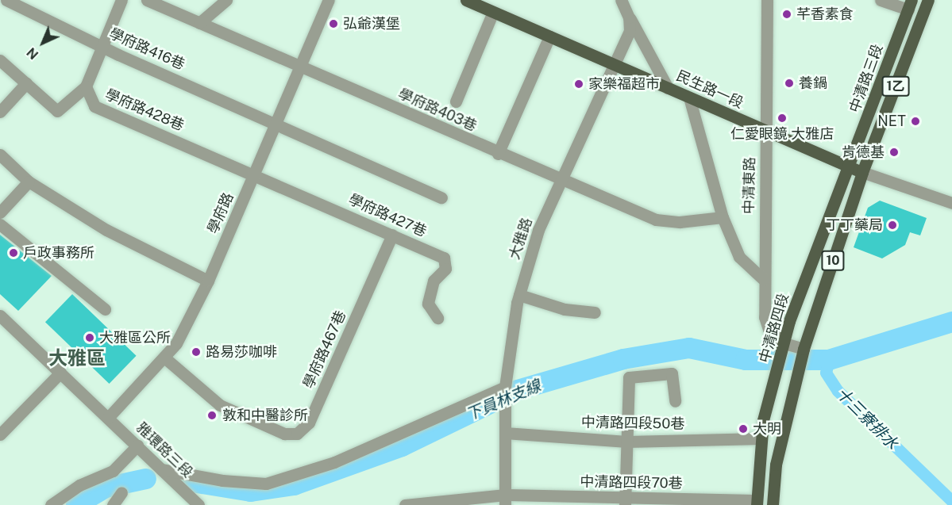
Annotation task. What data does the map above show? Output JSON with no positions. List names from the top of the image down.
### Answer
{
  "streets": {
    "main road": [
      "中清路三段",
      "1乙",
      "民生路一段",
      "10",
      "中清路四段"
    ],
    "street": [
      "學府路416巷",
      "學府路428巷",
      "學府路403巷",
      "中清東路",
      "學府路",
      "學府路427巷",
      "大雅路",
      "學府路467巷",
      "中清路四段50巷",
      "雅環路三段",
      "中清路四段70巷"
    ]
  },
  "crossings": [
    ["學府路416巷", "學府路"],
    ["中清路三段", "民生路一段"],
    ["中清路三段", "10"],
    ["中清路三段", "中清路四段"],
    ["民生路一段", "中清東路"],
    ["民生路一段", "大雅路"],
    ["民生路一段", "10"],
    ["民生路一段", "中清路四段"],
    ["學府路428巷", "學府路"],
    ["學府路428巷", "學府路427巷"],
    ["學府路403巷", "學府路"],
    ["學府路403巷", "大雅路"],
    ["中清東路", "10"],
    ["中清東路", "中清路四段"],
    ["學府路", "學府路427巷"],
    ["學府路", "學府路467巷"],
    ["學府路", "雅環路三段"],
    ["學府路427巷", "學府路467巷"],
    ["大雅路", "中清路四段50巷"],
    ["大雅路", "中清路四段70巷"],
    ["中清路四段", "中清路四段50巷"],
    ["中清路四段", "中清路四段70巷"]
  ],
  "districts": ["大雅區"],
  "water": ["下員林支線", "十三寮排水"],
  "places": [
    "芊香素食",
    "弘爺漢堡",
    "養鍋",
    "家樂福超市",
    "仁愛眼鏡 大雅店",
    "NET",
    "肯德基",
    "丁丁藥局",
    "戶政事務所",
    "大雅區公所",
    "路易莎咖啡",
    "敦和中醫診所",
    "大明"
  ],
  "north": "bottom left"
}
